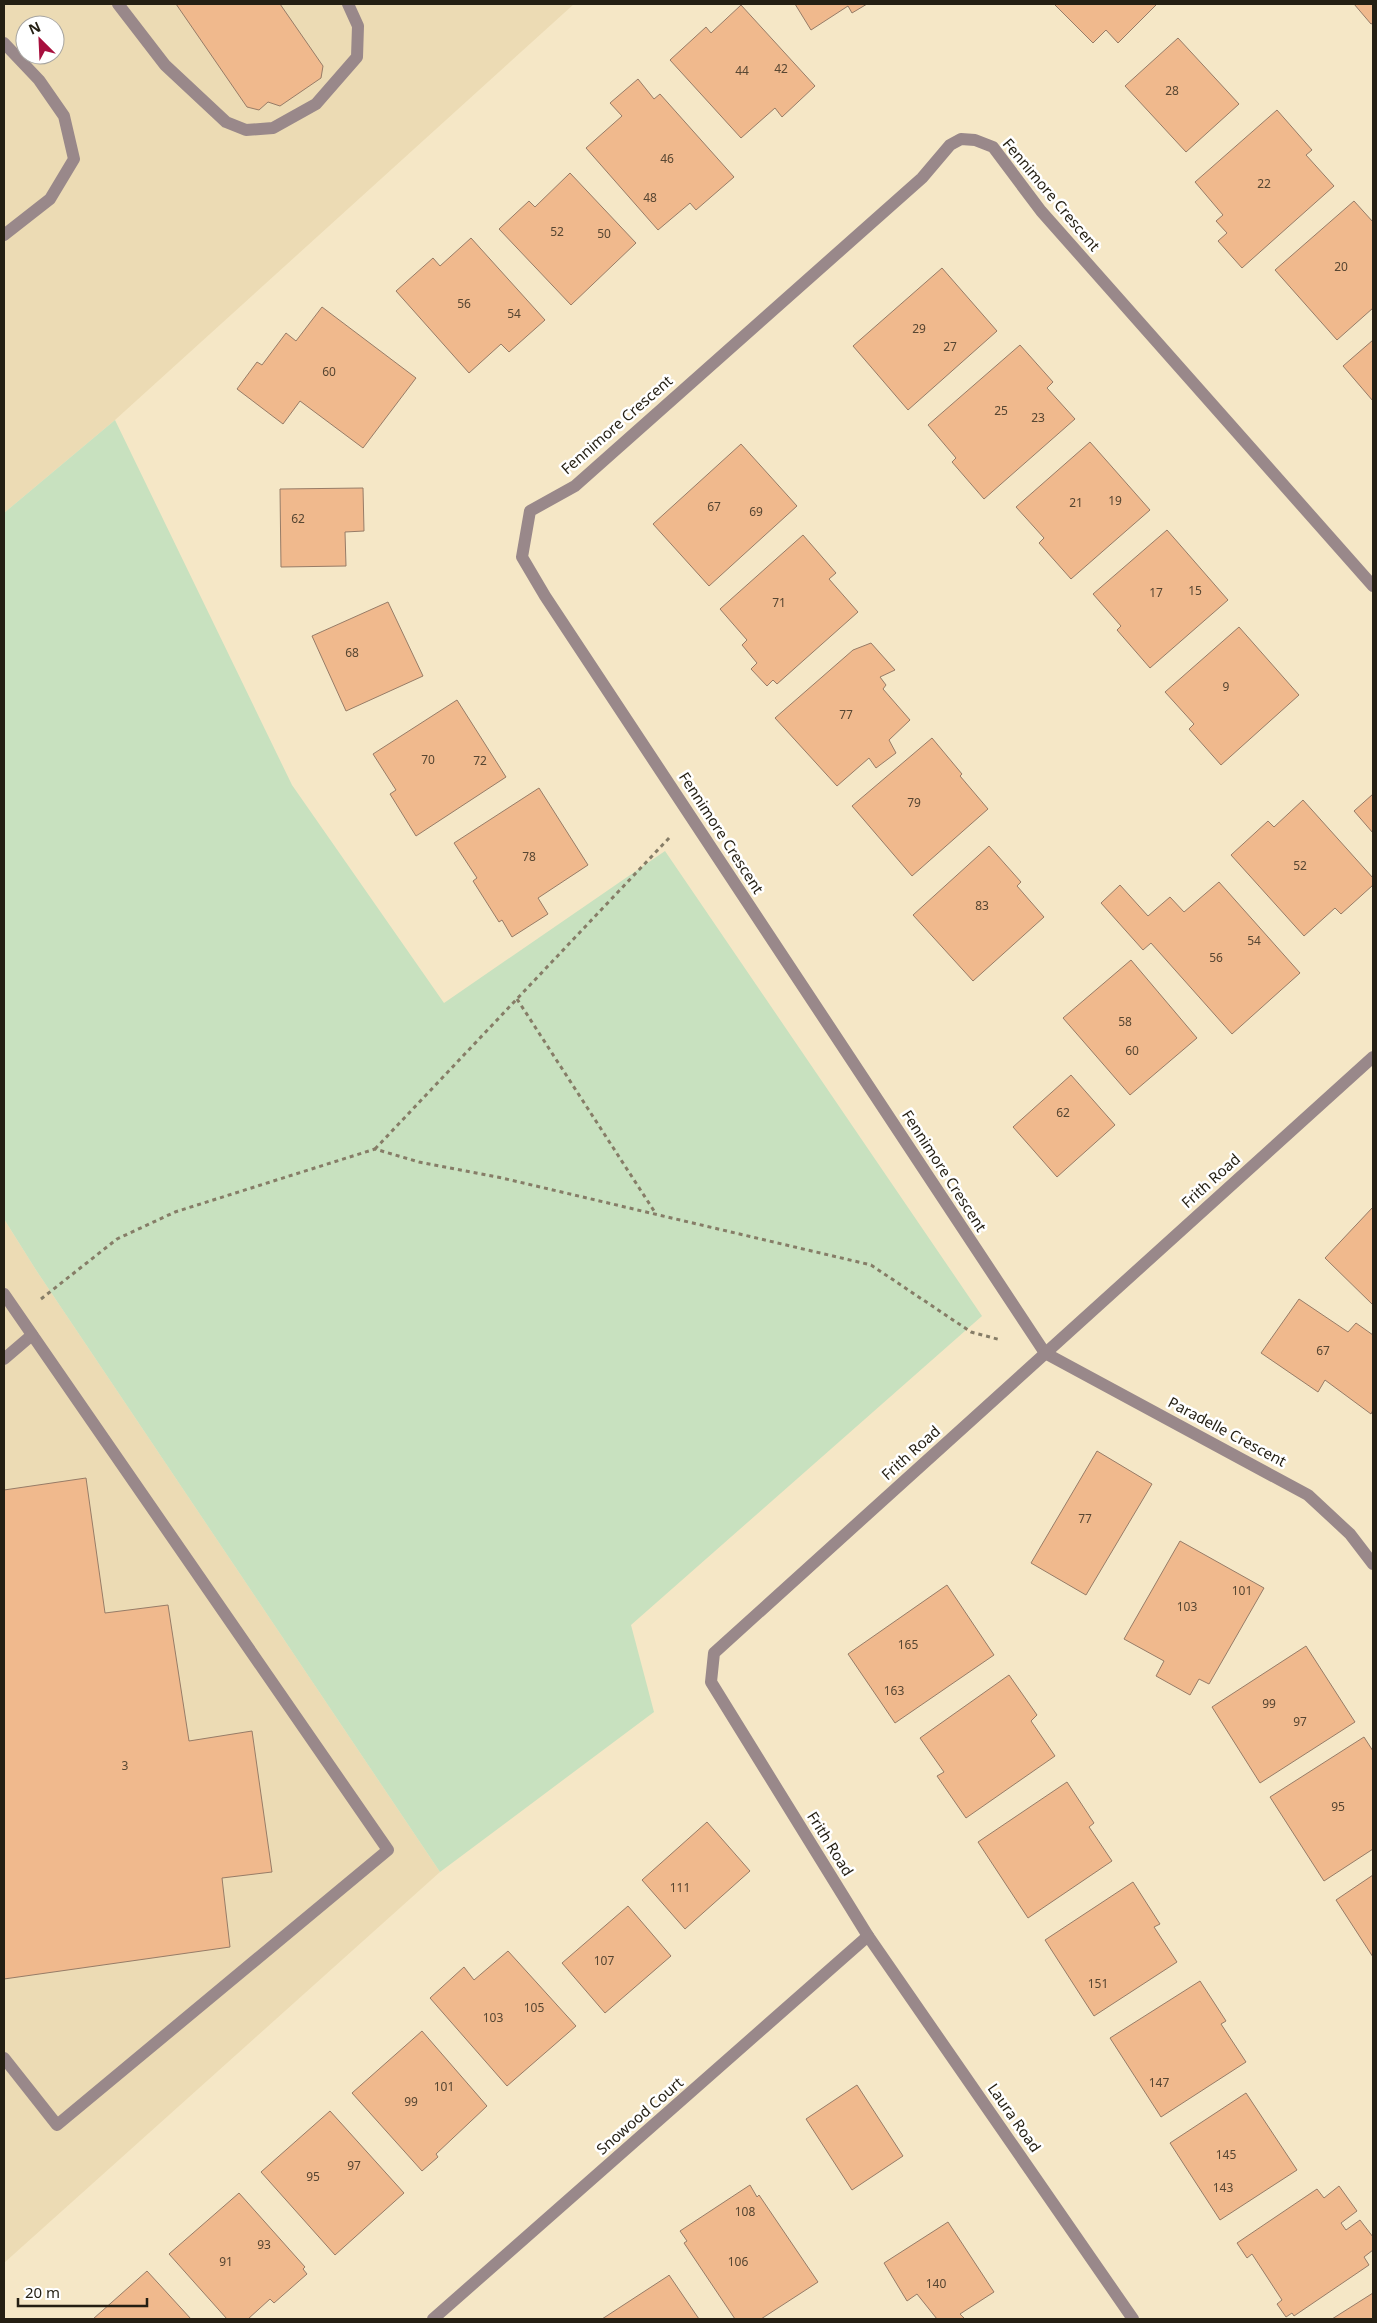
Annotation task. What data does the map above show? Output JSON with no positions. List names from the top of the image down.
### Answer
{
  "streets": {
    "street": [
      "Fennimore Crescent",
      "Frith Road",
      "Paradelle Crescent",
      "Snowood Court",
      "Laura Road"
    ]
  },
  "crossings": [
    ["Fennimore Crescent", "Frith Road"],
    ["Fennimore Crescent", "Paradelle Crescent"],
    ["Frith Road", "Paradelle Crescent"],
    ["Frith Road", "Snowood Court"],
    ["Frith Road", "Laura Road"],
    ["Snowood Court", "Laura Road"]
  ],
  "house_numbers": [
    "42",
    "44",
    "28",
    "46",
    "22",
    "48",
    "52",
    "50",
    "20",
    "56",
    "54",
    "29",
    "27",
    "60",
    "25",
    "23",
    "19",
    "21",
    "67",
    "69",
    "62",
    "15",
    "17",
    "71",
    "68",
    "9",
    "77",
    "70",
    "72",
    "79",
    "78",
    "52",
    "83",
    "54",
    "56",
    "58",
    "60",
    "62",
    "67",
    "77",
    "101",
    "103",
    "165",
    "163",
    "99",
    "97",
    "3",
    "95",
    "111",
    "107",
    "151",
    "105",
    "103",
    "147",
    "101",
    "99",
    "145",
    "97",
    "95",
    "143",
    "108",
    "93",
    "91",
    "106",
    "140"
  ],
  "scale_bar": "20 m",
  "north": "top left"
}
